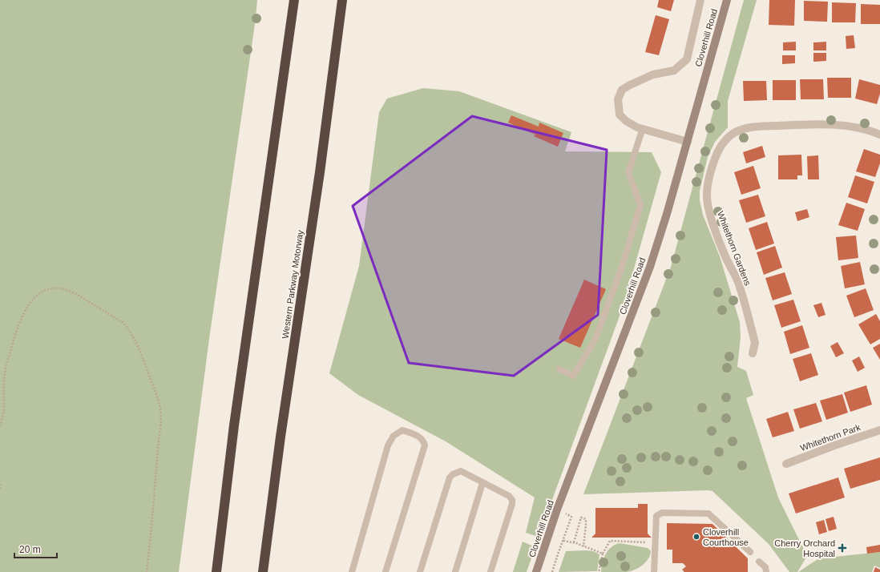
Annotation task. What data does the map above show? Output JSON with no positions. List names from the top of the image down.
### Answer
{
  "streets": {
    "highway": ["Western Parkway Motorway"],
    "street": ["Cloverhill Road", "Whitethorn Gardens", "Whitethorn Park"]
  },
  "places": {
    "other": ["Cloverhill Courthouse"],
    "health": ["Cherry Orchard Hospital"]
  },
  "scale_bar": "20 m"
}
